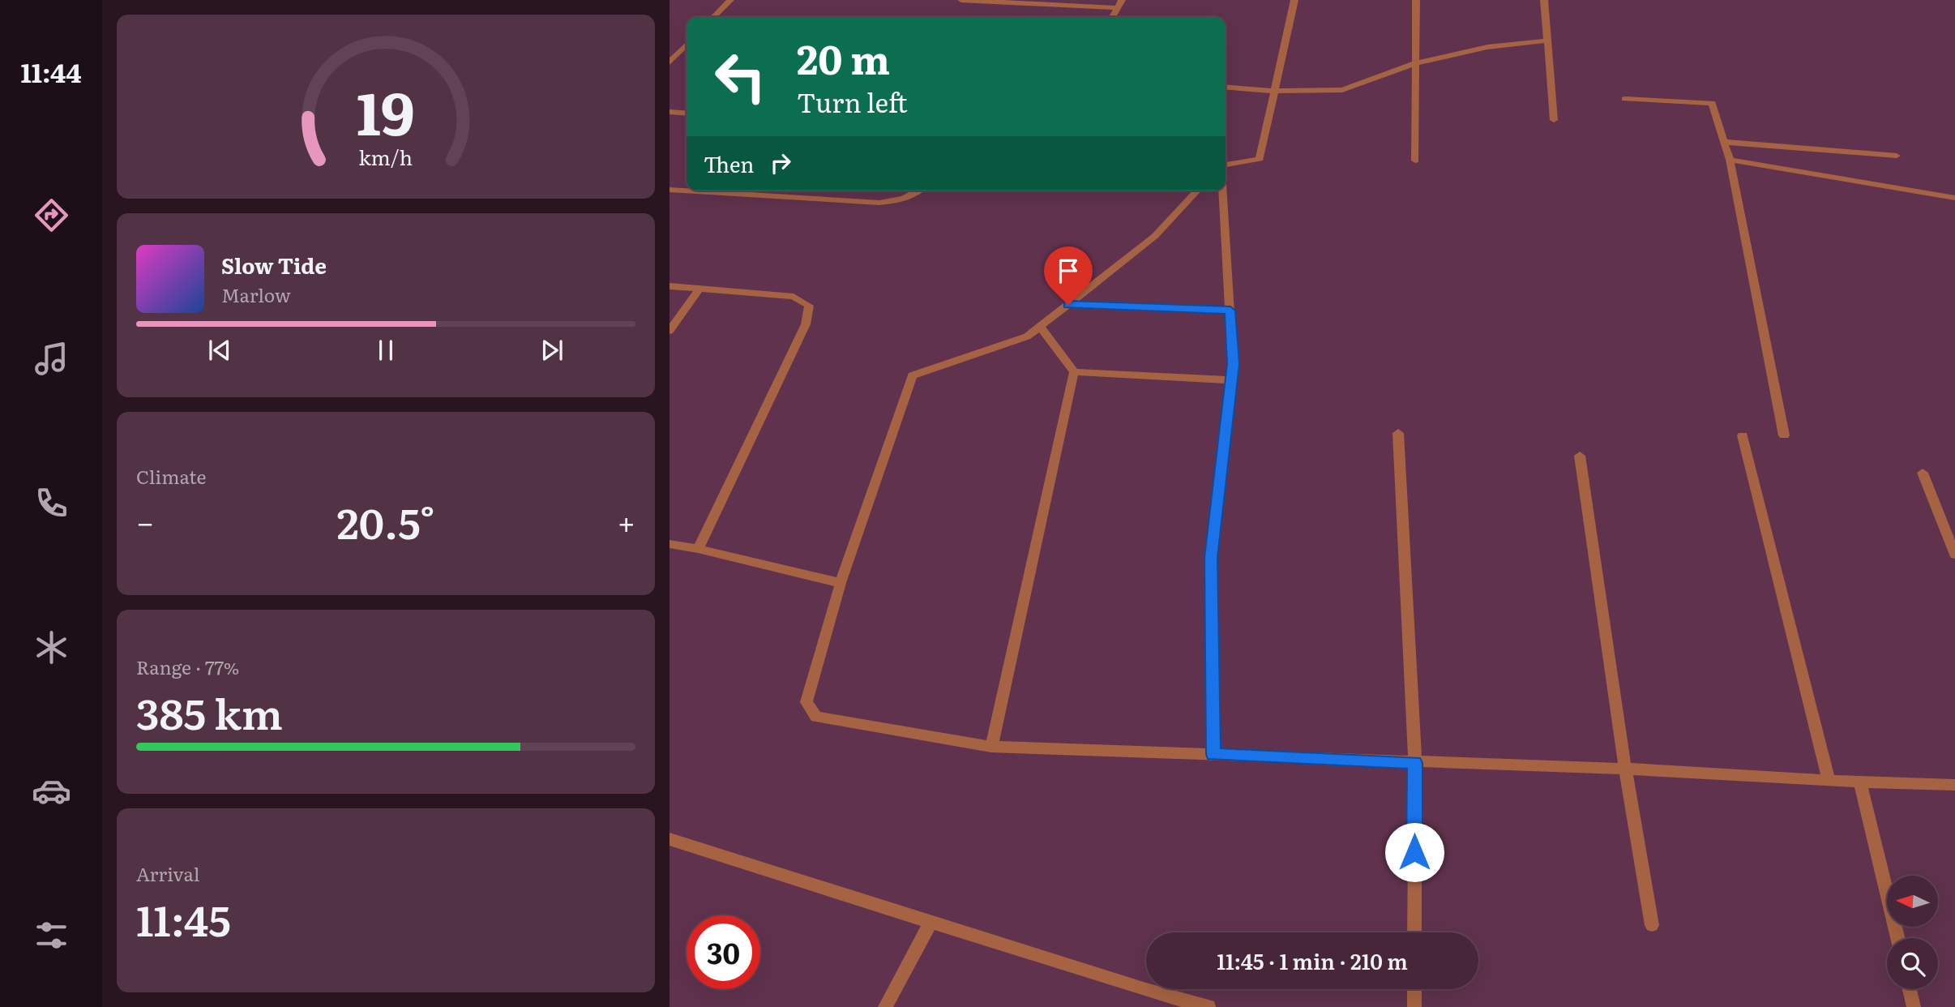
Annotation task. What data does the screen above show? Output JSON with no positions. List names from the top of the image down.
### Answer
{
  "north": "left",
  "page": {
    "tabs": "11:44",
    "turn": ["20 m", "Turn left"],
    "then": "Then",
    "song": ["Slow Tide", "Marlow"],
    "tile": [
      "Climate",
      ["Range · 77%", "385 km"],
      ["Arrival", "11:45"]
    ],
    "heat": ["−", "20.5°", "+"],
    "limit": "30",
    "trip": "11:45 · 1 min · 210 m",
    "gauge": ["19", "km/h"]
  }
}
